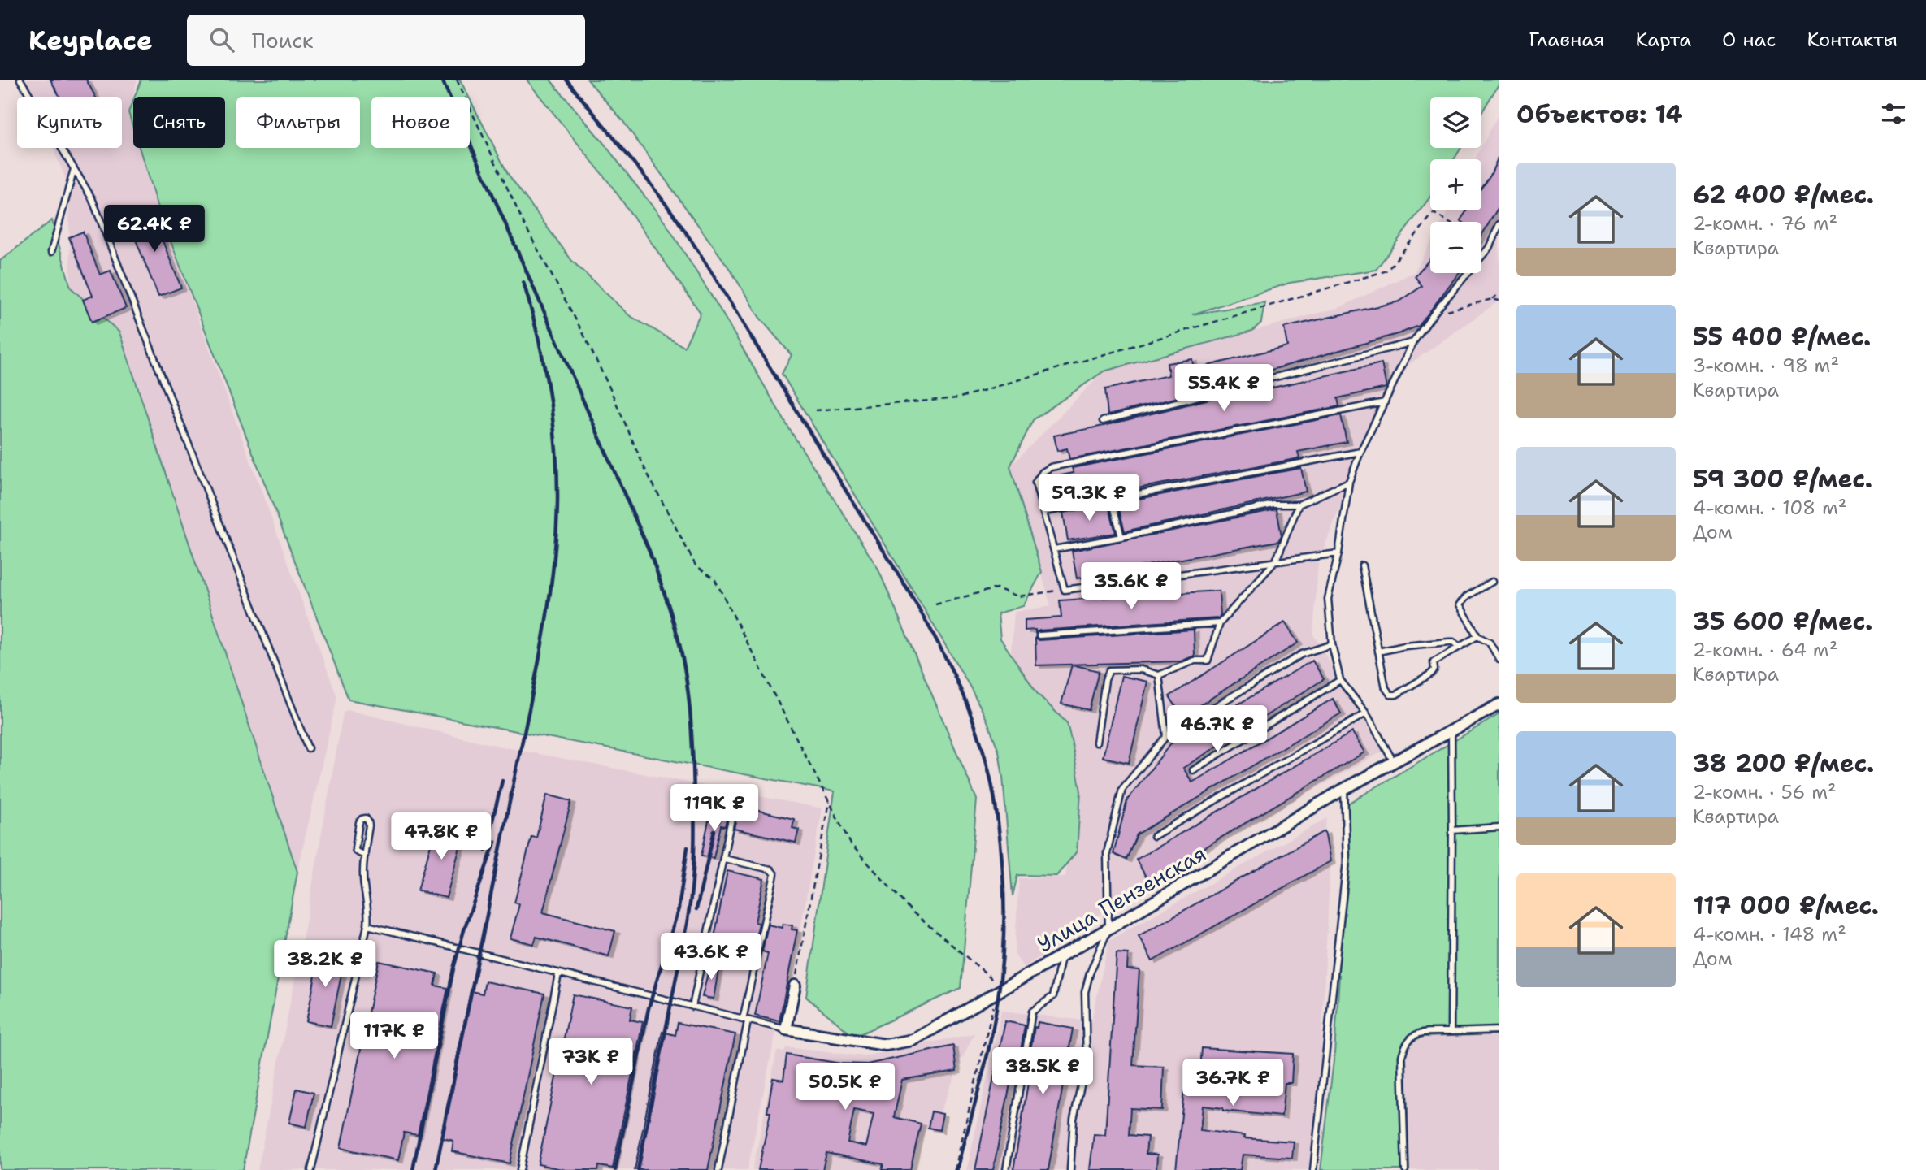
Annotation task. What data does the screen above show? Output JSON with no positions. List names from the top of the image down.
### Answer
{
  "streets": {
    "street": ["Улица Пензенская"]
  },
  "page": {
    "header": "Keyplace",
    "search": "Поиск",
    "nav": [
      "Главная",
      "Карта",
      "О нас",
      "Контакты"
    ],
    "heading": "Объектов: 14",
    "map_buttons": ["+", "−"],
    "chip": [
      "Купить",
      "Снять",
      "Фильтры",
      "Новое"
    ],
    "list": [
      {
        "name": "62 400 ₽/мес.",
        "note": "2-комн. · 76 m² · Квартира"
      },
      {
        "name": "55 400 ₽/мес.",
        "note": "3-комн. · 98 m² · Квартира"
      },
      {
        "name": "59 300 ₽/мес.",
        "note": "4-комн. · 108 m² · Дом"
      },
      {
        "name": "35 600 ₽/мес.",
        "note": "2-комн. · 64 m² · Квартира"
      },
      {
        "name": "38 200 ₽/мес.",
        "note": "2-комн. · 56 m² · Квартира"
      },
      {
        "name": "117 000 ₽/мес.",
        "note": "4-комн. · 148 m² · Дом"
      }
    ],
    "price": [
      "62.4K ₽",
      "55.4K ₽",
      "59.3K ₽",
      "35.6K ₽",
      "46.7K ₽",
      "119K ₽",
      "47.8K ₽",
      "43.6K ₽",
      "38.2K ₽",
      "117K ₽",
      "73K ₽",
      "38.5K ₽",
      "36.7K ₽",
      "50.5K ₽"
    ]
  }
}
